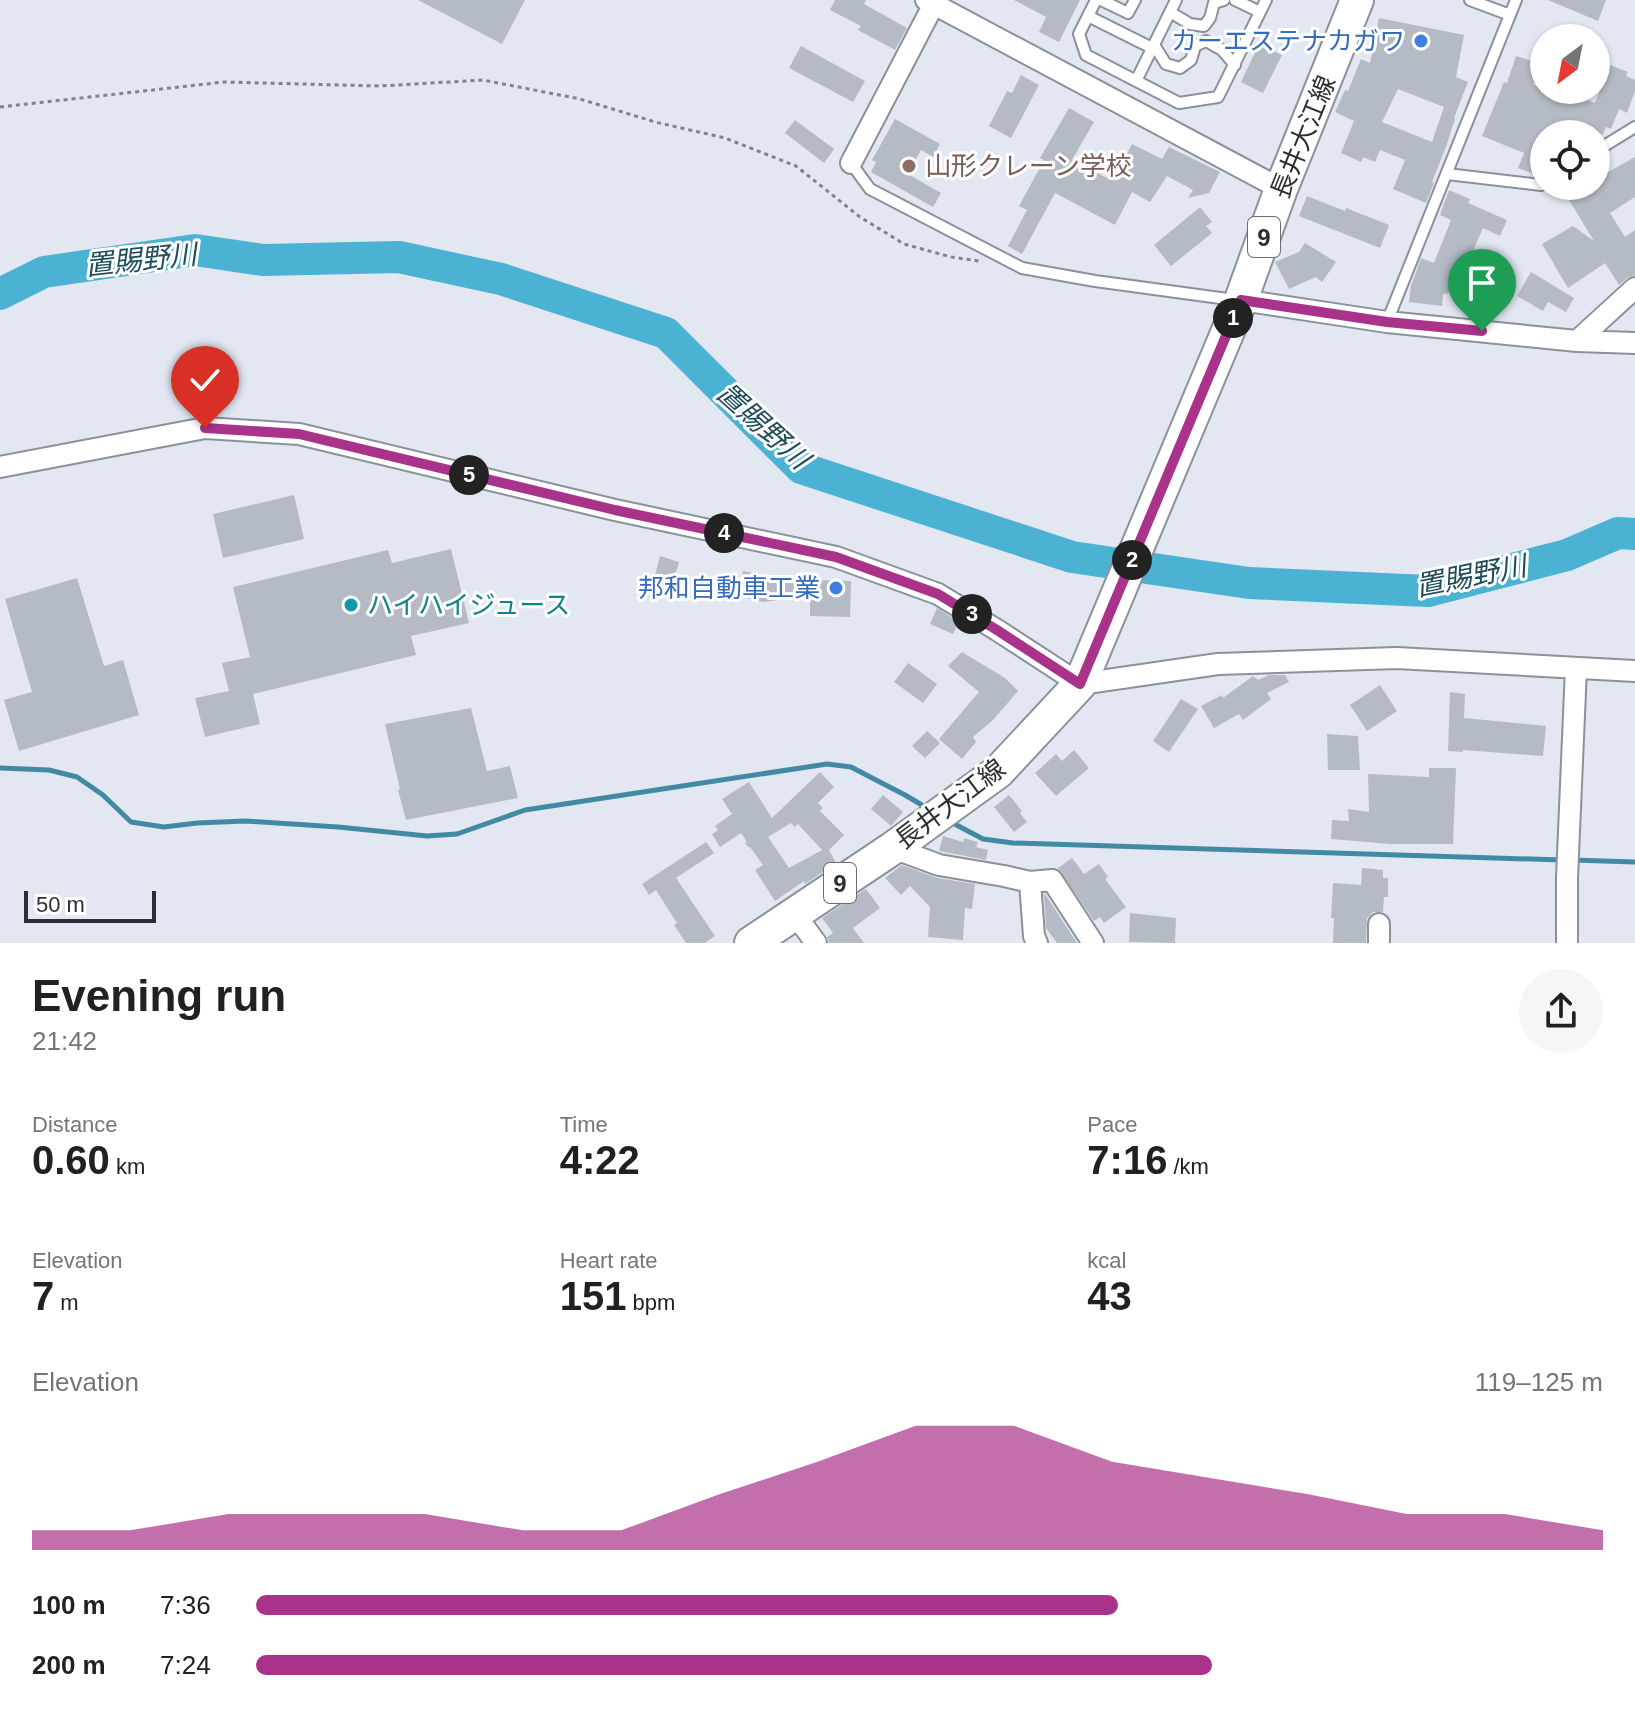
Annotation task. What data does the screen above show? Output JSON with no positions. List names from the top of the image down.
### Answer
{
  "streets": {
    "main road": ["長井大江線", "9"]
  },
  "water": ["置賜野川"],
  "places": [
    "カーエステナカガワ",
    "山形クレーン学校",
    "邦和自動車工業",
    "ハイハイジュース"
  ],
  "scale_bar": "50 m",
  "north": "bottom left",
  "page": {
    "pins": [
      "1",
      "5",
      "4",
      "2",
      "3"
    ],
    "scale": "50 m",
    "heading": ["Evening run", "21:42"],
    "stats": [
      ["Distance", "0.60 km"],
      ["Time", "4:22"],
      ["Pace", "7:16 /km"],
      ["Elevation", "7 m"],
      ["Heart rate", "151 bpm"],
      ["kcal", "43"]
    ],
    "chart": ["Elevation", "119–125 m"],
    "list": [
      {
        "name": "100 m",
        "note": "7:36"
      },
      {
        "name": "200 m",
        "note": "7:24"
      }
    ]
  }
}
